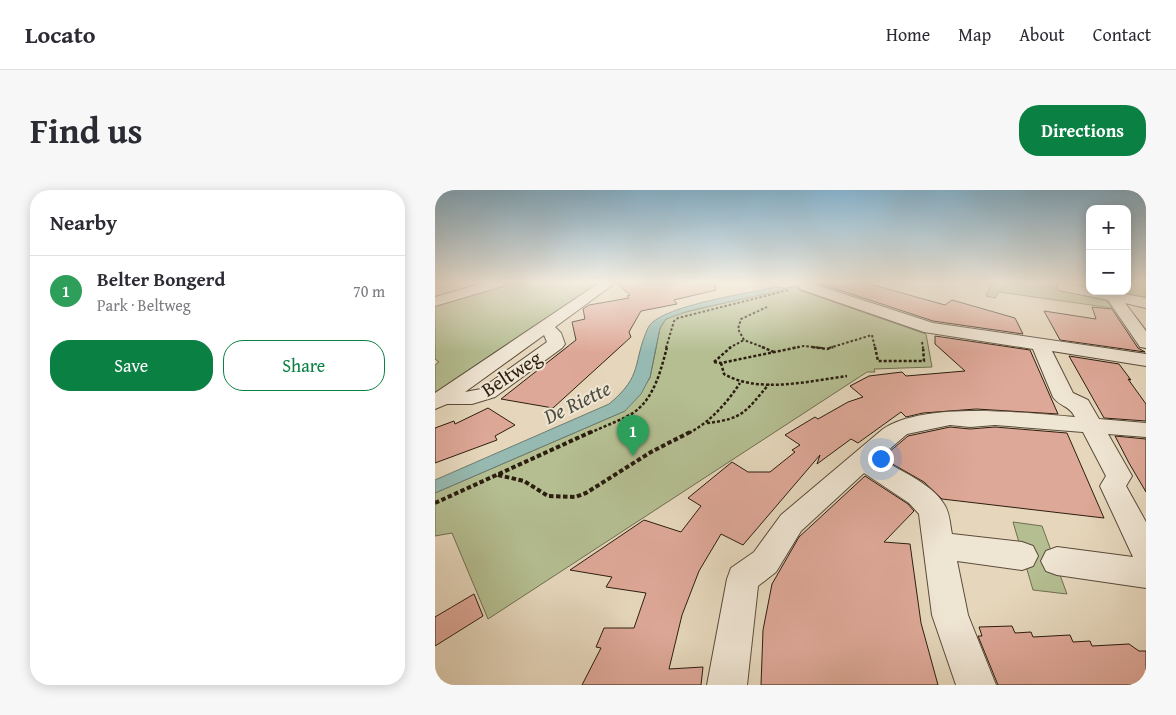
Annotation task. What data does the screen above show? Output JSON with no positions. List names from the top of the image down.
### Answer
{
  "streets": {
    "street": ["Beltweg"]
  },
  "water": ["De Riette"],
  "page": {
    "header": "Locato",
    "nav": [
      "Home",
      "Map",
      "About",
      "Contact"
    ],
    "title": "Find us",
    "buttons": [
      "Directions",
      ["Save", "Share"]
    ],
    "heading": "Nearby",
    "map_buttons": ["+", "−"],
    "list": [
      {
        "mark": "1",
        "name": "Belter Bongerd",
        "note": "Park · Beltweg",
        "value": "70 m"
      }
    ],
    "pins": "1"
  }
}
